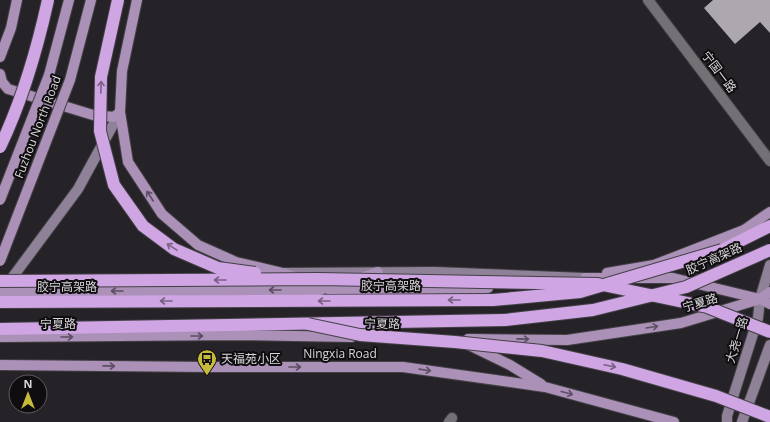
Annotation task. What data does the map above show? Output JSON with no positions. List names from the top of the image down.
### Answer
{
  "streets": {
    "highway": ["胶宁高架路"],
    "main road": [
      "Fuzhou North Road",
      "宁夏路",
      "大尧一路",
      "Ningxia Road"
    ],
    "street": ["宁国一路"]
  },
  "crossings": [
    ["宁夏路", "大尧一路"]
  ],
  "places": {
    "bus stop": ["天福苑小区"]
  },
  "north": "top"
}
